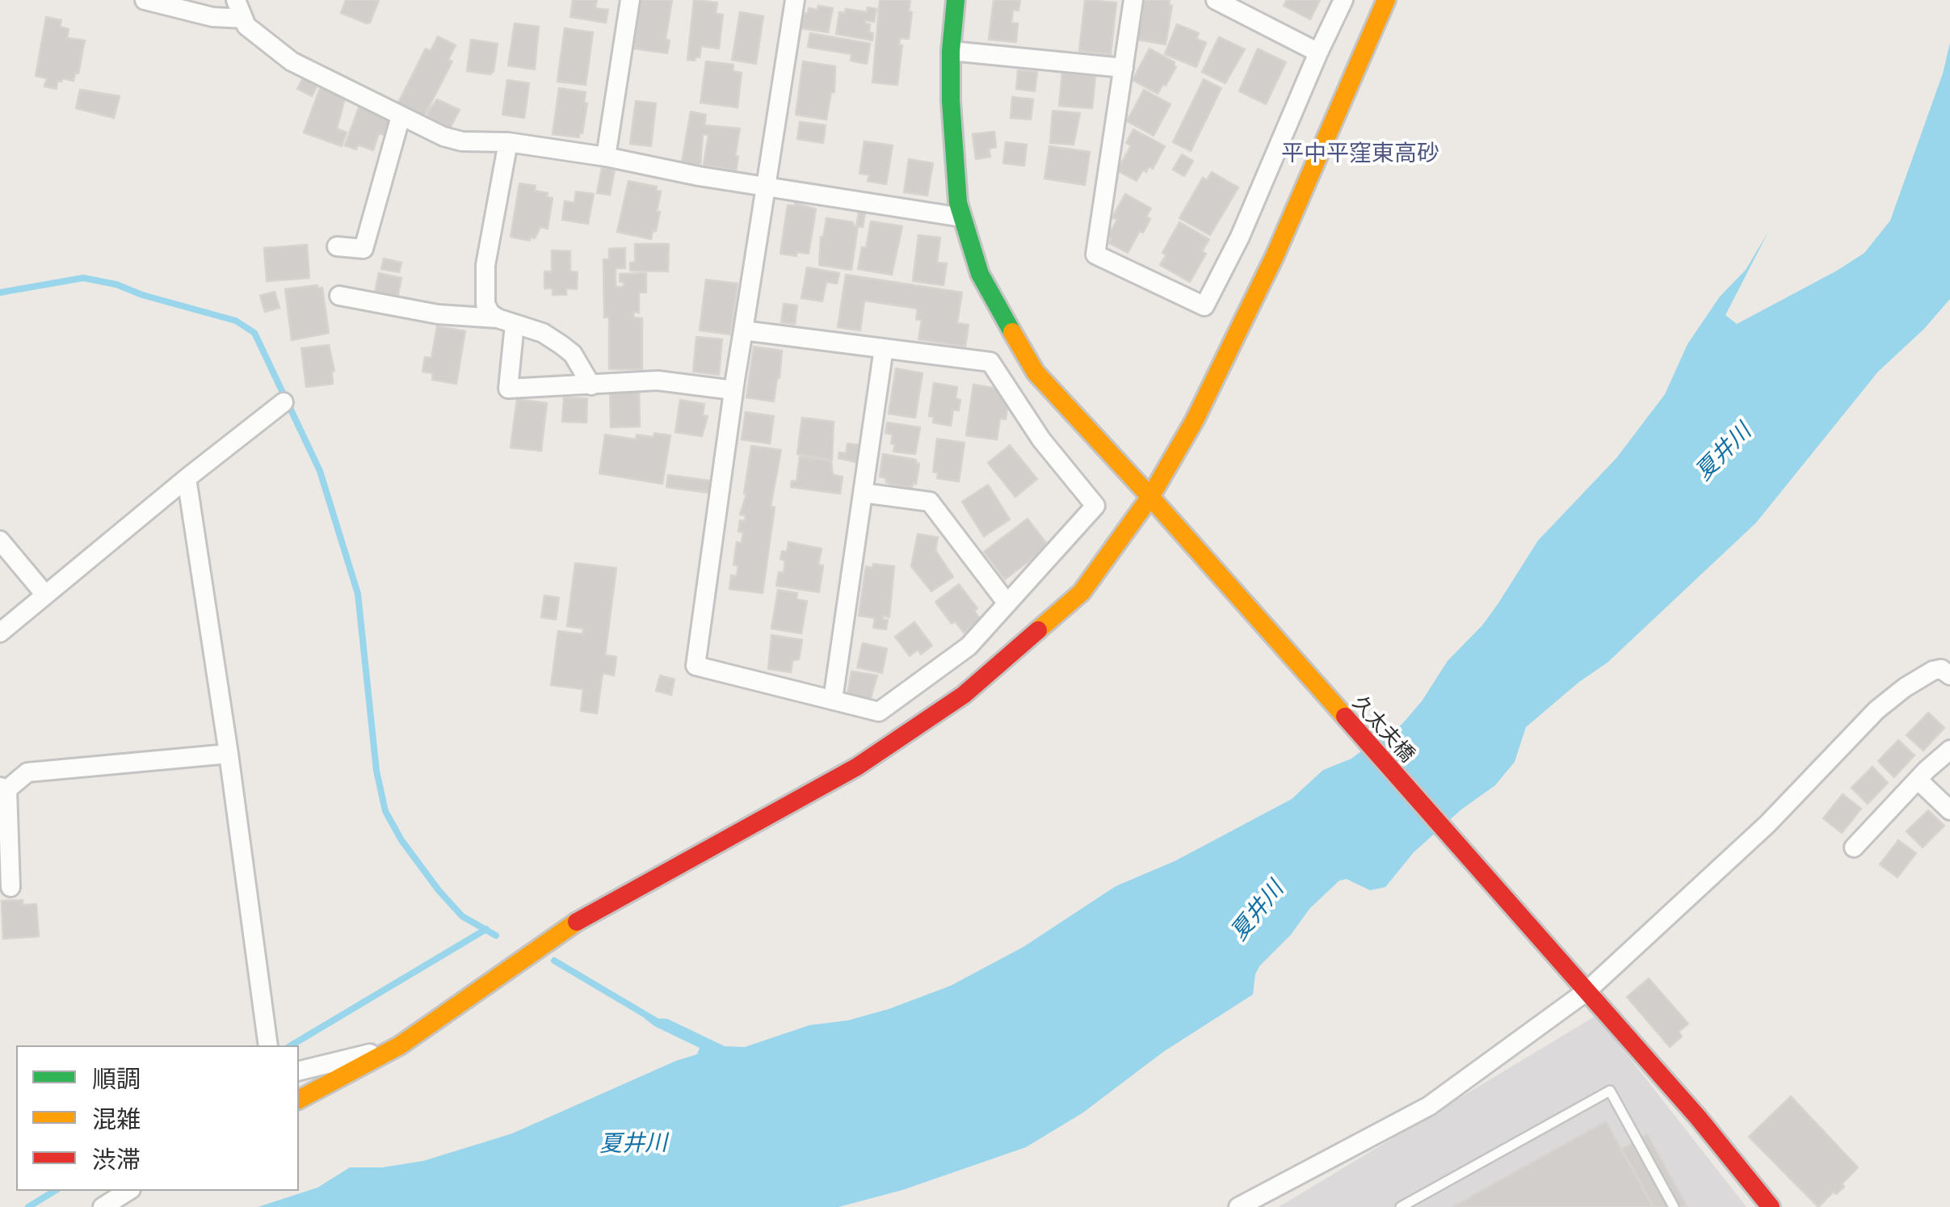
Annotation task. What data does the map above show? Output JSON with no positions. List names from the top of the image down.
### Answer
{
  "streets": {
    "street": ["久太夫橋"]
  },
  "districts": ["平中平窪東高砂"],
  "water": ["夏井川"],
  "legend": ["順調", "混雑", "渋滞"]
}
